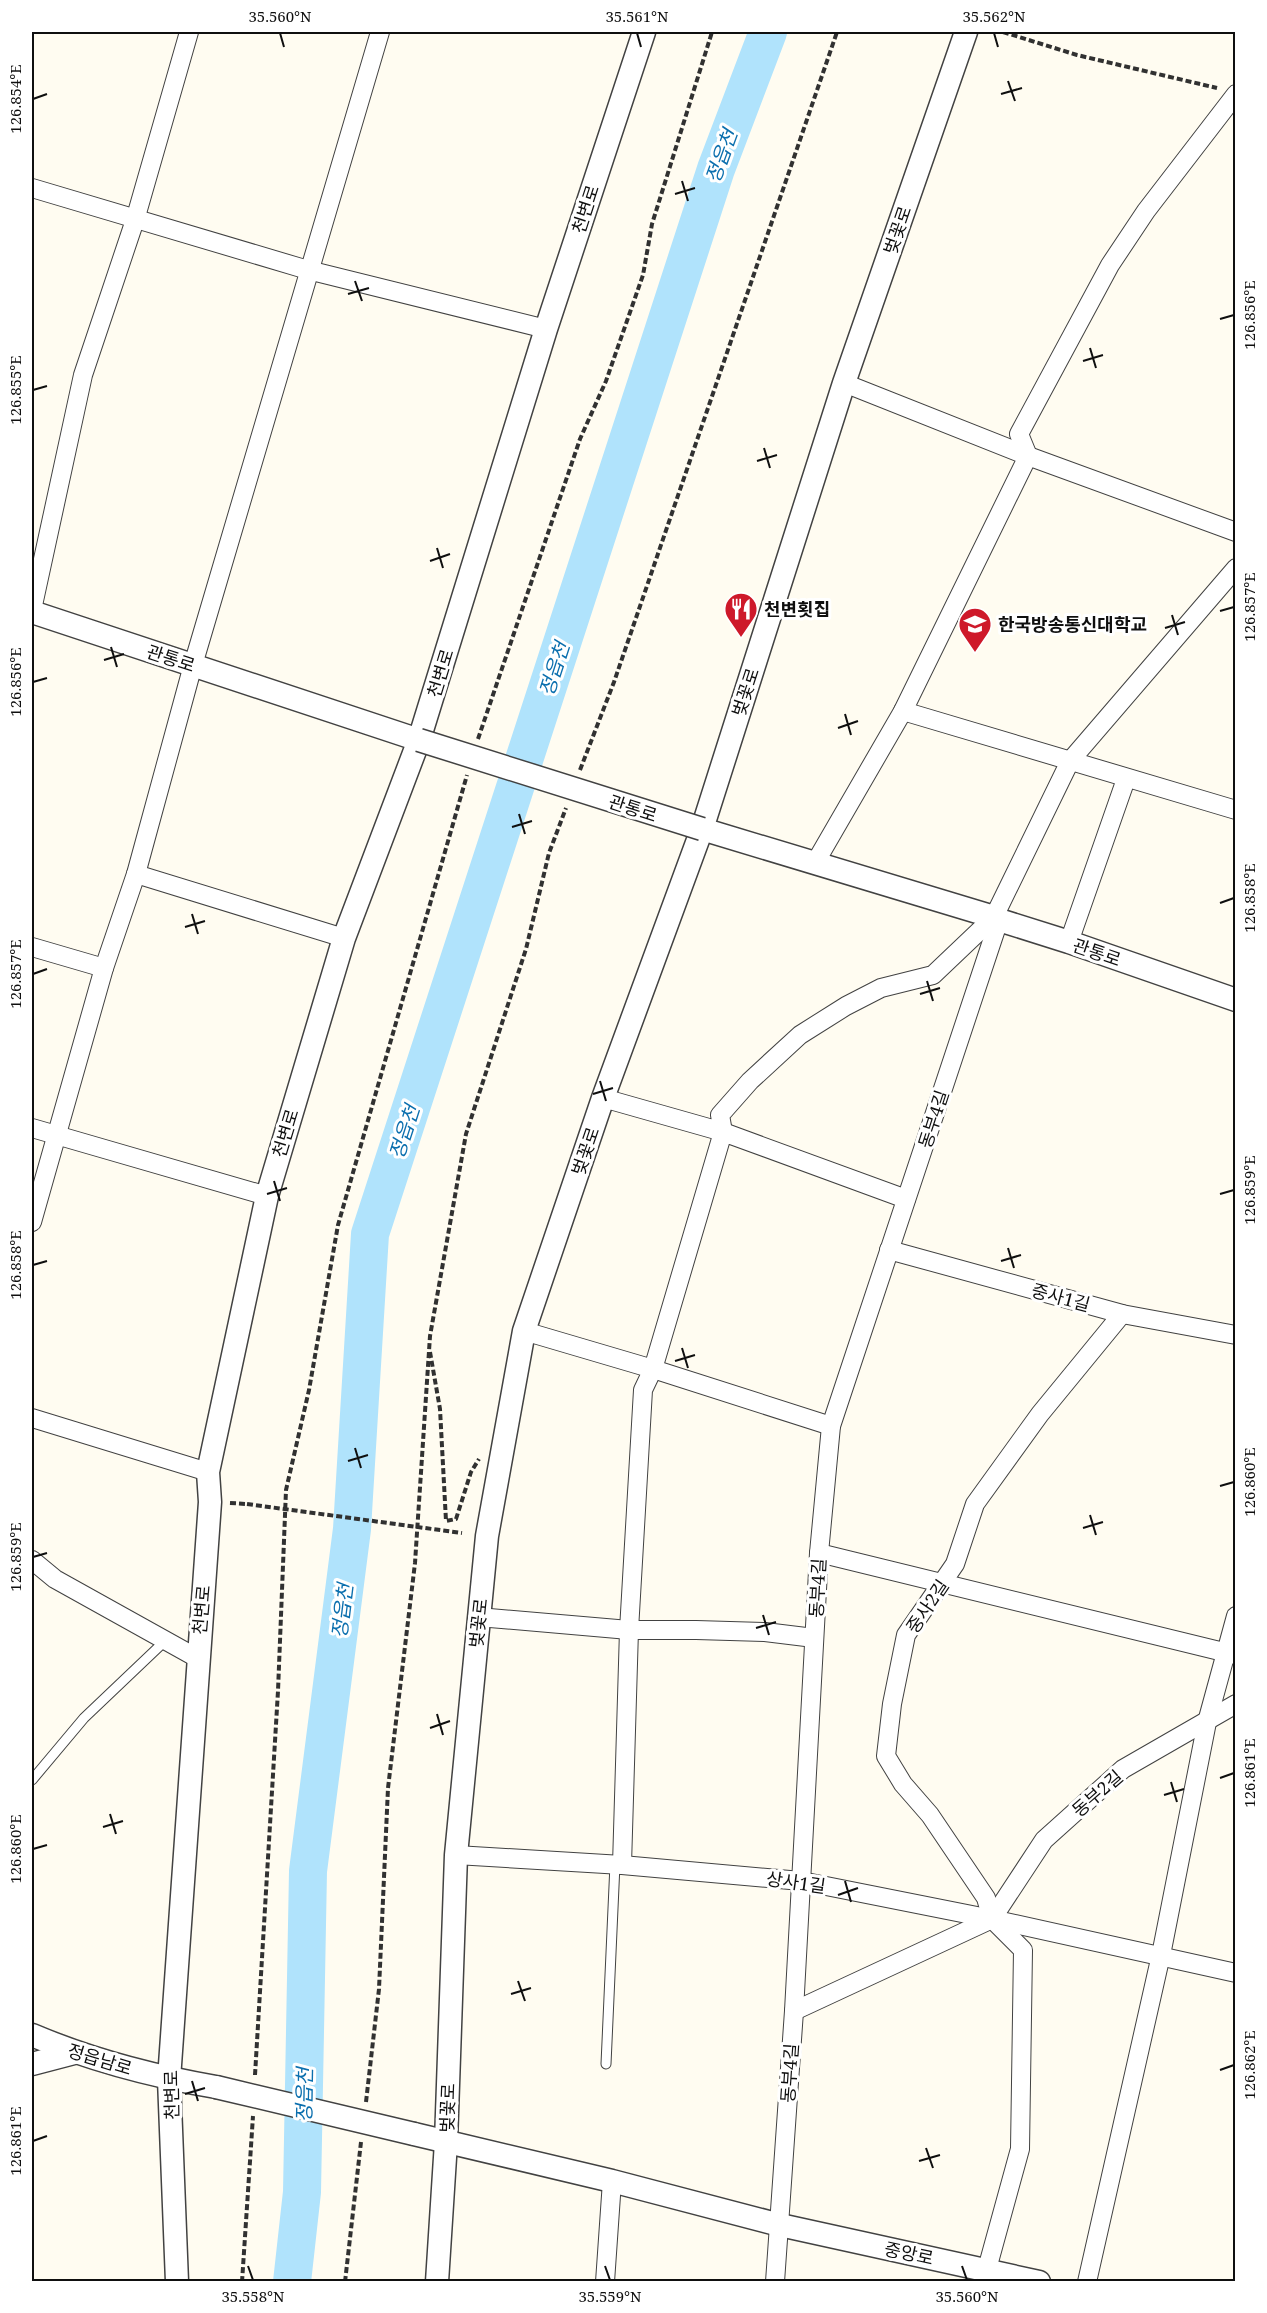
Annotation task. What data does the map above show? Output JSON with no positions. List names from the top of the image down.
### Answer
{
  "streets": {
    "street": [
      "천변로",
      "벚꽃로",
      "관통로",
      "동부4길",
      "중사1길",
      "중사2길",
      "동부2길",
      "상사1길",
      "정읍남로",
      "중앙로"
    ]
  },
  "crossings": [
    ["천변로", "관통로"],
    ["천변로", "정읍남로"],
    ["벚꽃로", "관통로"],
    ["벚꽃로", "상사1길"],
    ["벚꽃로", "정읍남로"],
    ["벚꽃로", "중앙로"],
    ["관통로", "동부4길"],
    ["동부4길", "중사1길"],
    ["동부4길", "상사1길"],
    ["동부4길", "중앙로"],
    ["중사1길", "중사2길"],
    ["중사2길", "동부2길"],
    ["중사2길", "상사1길"],
    ["동부2길", "상사1길"],
    ["정읍남로", "중앙로"]
  ],
  "water": ["정읍천"],
  "places": {
    "restaurant": ["천변횟집"],
    "school or university": ["한국방송통신대학교"]
  },
  "coordinates": [
    "35.560°N",
    "35.561°N",
    "35.562°N",
    "126.854°E",
    "126.856°E",
    "126.855°E",
    "126.857°E",
    "126.858°E",
    "126.859°E",
    "126.860°E",
    "126.861°E",
    "126.862°E",
    "35.558°N",
    "35.559°N"
  ]
}
